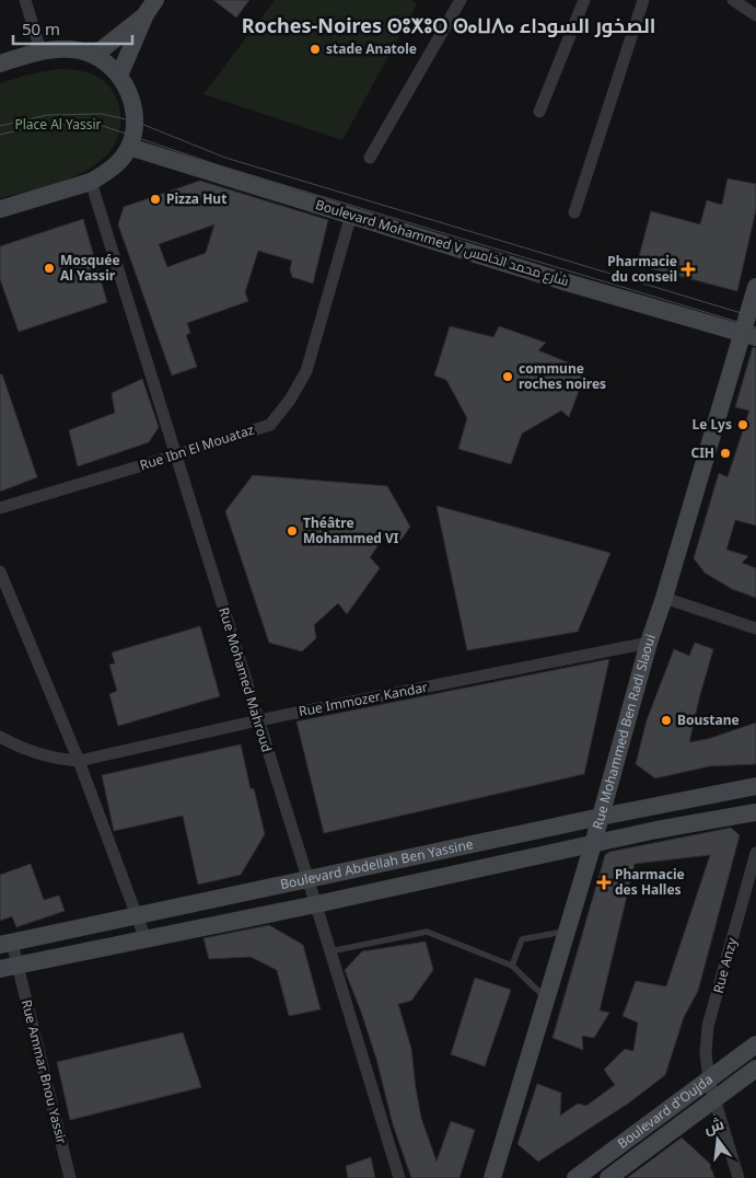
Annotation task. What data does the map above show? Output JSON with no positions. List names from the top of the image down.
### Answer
{
  "streets": {
    "street": [
      "Boulevard Mohammed V شارع محمد الخامس",
      "Rue Ibn El Mouataz",
      "Rue Mohamed Mahroud",
      "Rue Immozer Kandar",
      "Rue Mohammed Ben Radi Slaoui",
      "Boulevard Abdellah Ben Yassine",
      "Rue Anzy",
      "Rue Ammar Bnou Yassir",
      "Boulevard d'Oujda"
    ]
  },
  "crossings": [
    ["Boulevard Mohammed V شارع محمد الخامس", "Rue Ibn El Mouataz"],
    ["Boulevard Mohammed V شارع محمد الخامس", "Rue Mohammed Ben Radi Slaoui"],
    ["Rue Ibn El Mouataz", "Rue Mohamed Mahroud"],
    ["Rue Mohamed Mahroud", "Rue Immozer Kandar"],
    ["Rue Mohamed Mahroud", "Boulevard Abdellah Ben Yassine"],
    ["Rue Immozer Kandar", "Rue Mohammed Ben Radi Slaoui"],
    ["Rue Mohammed Ben Radi Slaoui", "Boulevard Abdellah Ben Yassine"],
    ["Boulevard Abdellah Ben Yassine", "Rue Ammar Bnou Yassir"],
    ["Rue Anzy", "Boulevard d'Oujda"]
  ],
  "districts": ["Roches-Noires ⵙⵓⵅⵓⵔ ⵙⴰⵡⴷⴰ الصخور السوداء"],
  "parks": ["Place Al Yassir"],
  "places": {
    "other": [
      "stade Anatole",
      "Pizza Hut",
      "Mosquée Al Yassir",
      "commune roches noires",
      "Le Lys",
      "CIH",
      "Théâtre Mohammed VI",
      "Boustane"
    ],
    "health": ["Pharmacie du conseil", "Pharmacie des Halles"]
  },
  "scale_bar": "50 m",
  "north": "top"
}
